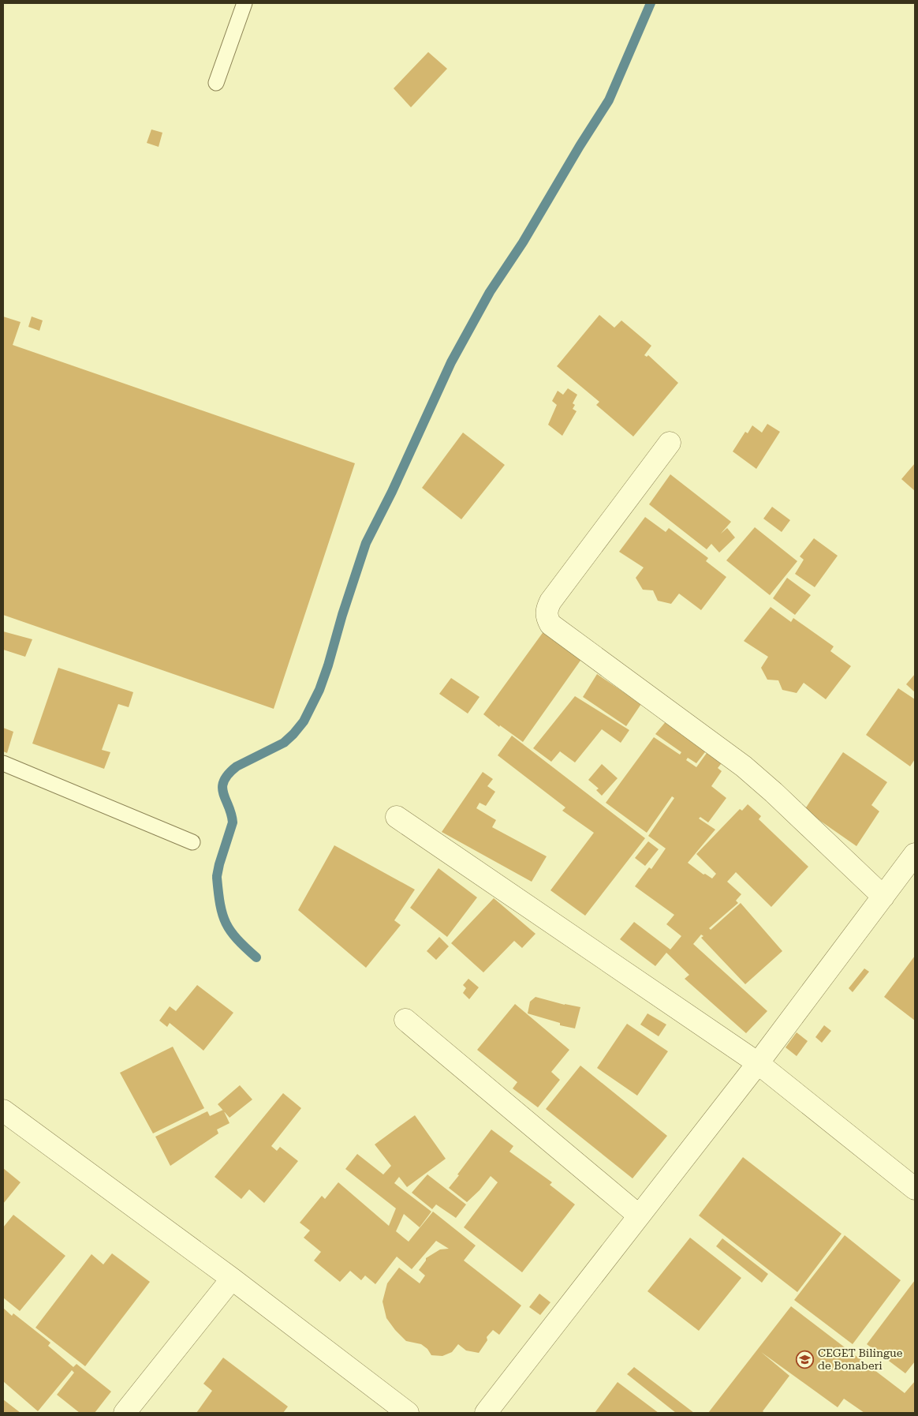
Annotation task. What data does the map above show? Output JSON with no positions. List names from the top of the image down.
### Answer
{
  "places": {
    "school or university": ["CEGET Bilingue de Bonaberi"]
  }
}
